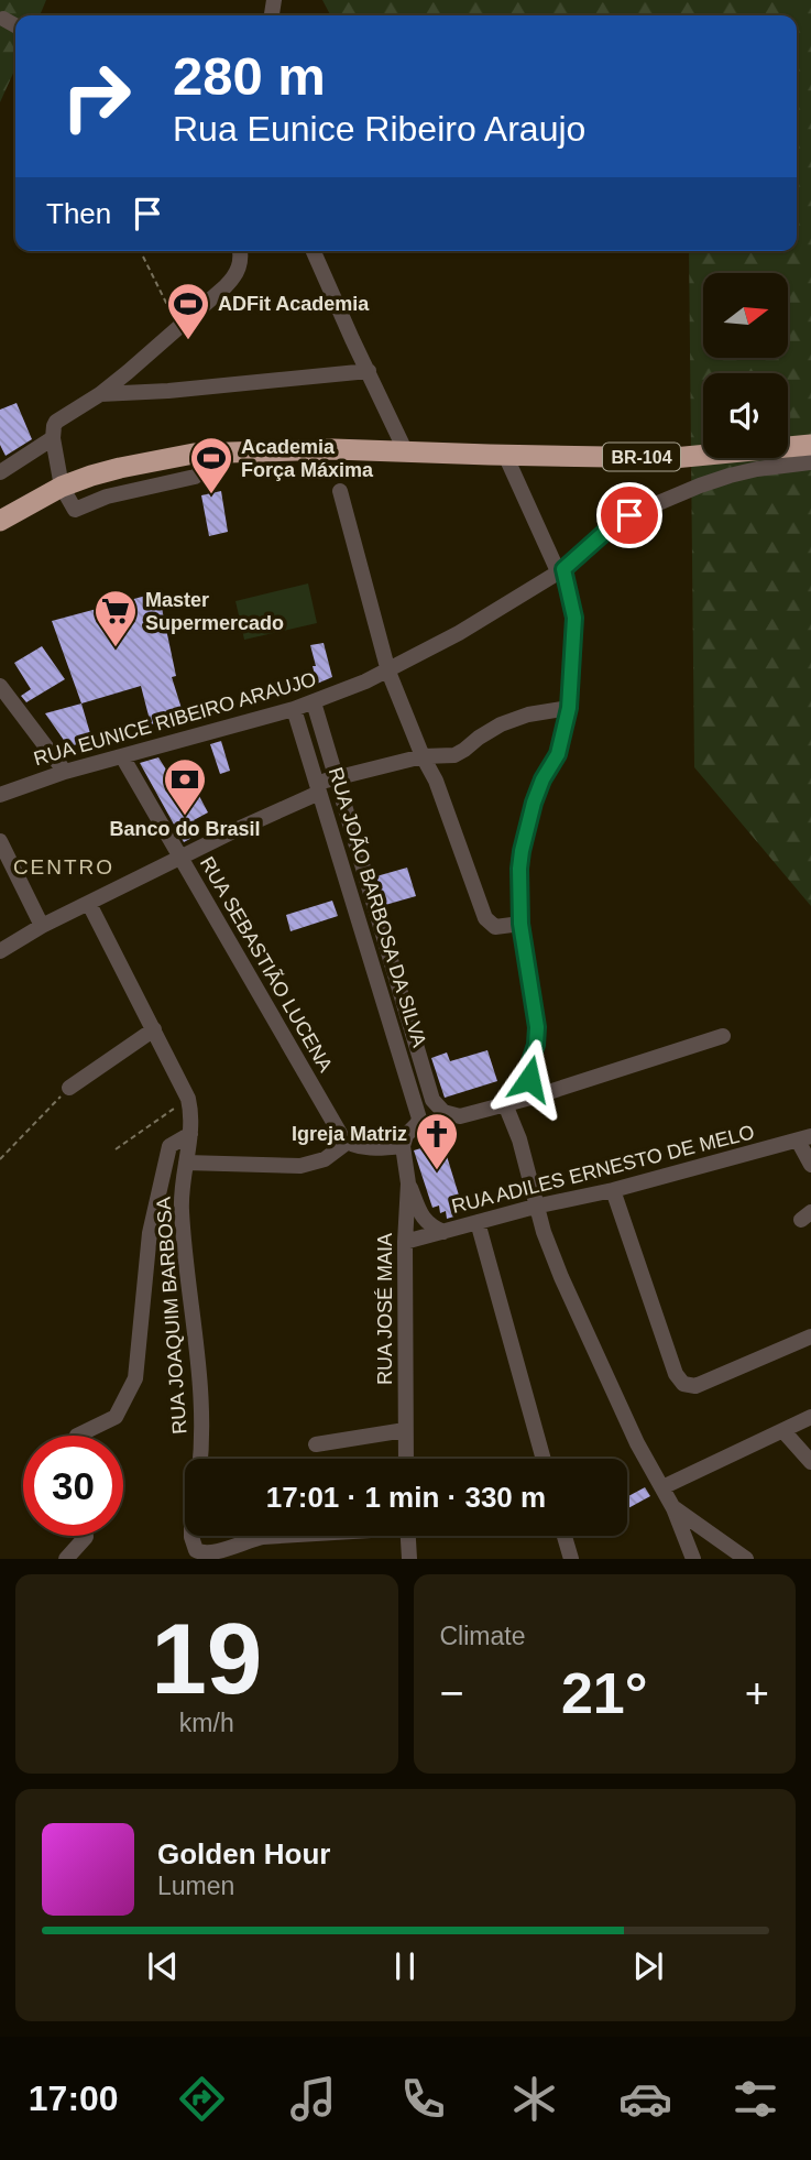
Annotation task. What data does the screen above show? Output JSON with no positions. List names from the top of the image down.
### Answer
{
  "streets": {
    "highway": ["BR-104"],
    "street": [
      "RUA EUNICE RIBEIRO ARAUJO",
      "RUA JOÃO BARBOSA DA SILVA",
      "RUA SEBASTIÃO LUCENA",
      "RUA ADILES ERNESTO DE MELO",
      "RUA JOSÉ MAIA",
      "RUA JOAQUIM BARBOSA"
    ]
  },
  "crossings": [
    ["RUA EUNICE RIBEIRO ARAUJO", "RUA JOÃO BARBOSA DA SILVA"],
    ["RUA EUNICE RIBEIRO ARAUJO", "RUA SEBASTIÃO LUCENA"],
    ["RUA JOÃO BARBOSA DA SILVA", "RUA JOSÉ MAIA"],
    ["RUA ADILES ERNESTO DE MELO", "RUA JOSÉ MAIA"]
  ],
  "districts": ["CENTRO"],
  "places": {
    "sports": ["ADFit Academia", "Academia Força Máxima"],
    "supermarket": ["Master Supermercado"],
    "bank": ["Banco do Brasil"],
    "church": ["Igreja Matriz"]
  },
  "north": "right",
  "page": {
    "turn": ["280 m", "Rua Eunice Ribeiro Araujo"],
    "then": "Then",
    "limit": "30",
    "trip": "17:01 · 1 min · 330 m",
    "tile": [
      ["19", "km/h"],
      "Climate"
    ],
    "heat": ["−", "21°", "+"],
    "song": ["Golden Hour", "Lumen"],
    "tabs": "17:00"
  }
}
